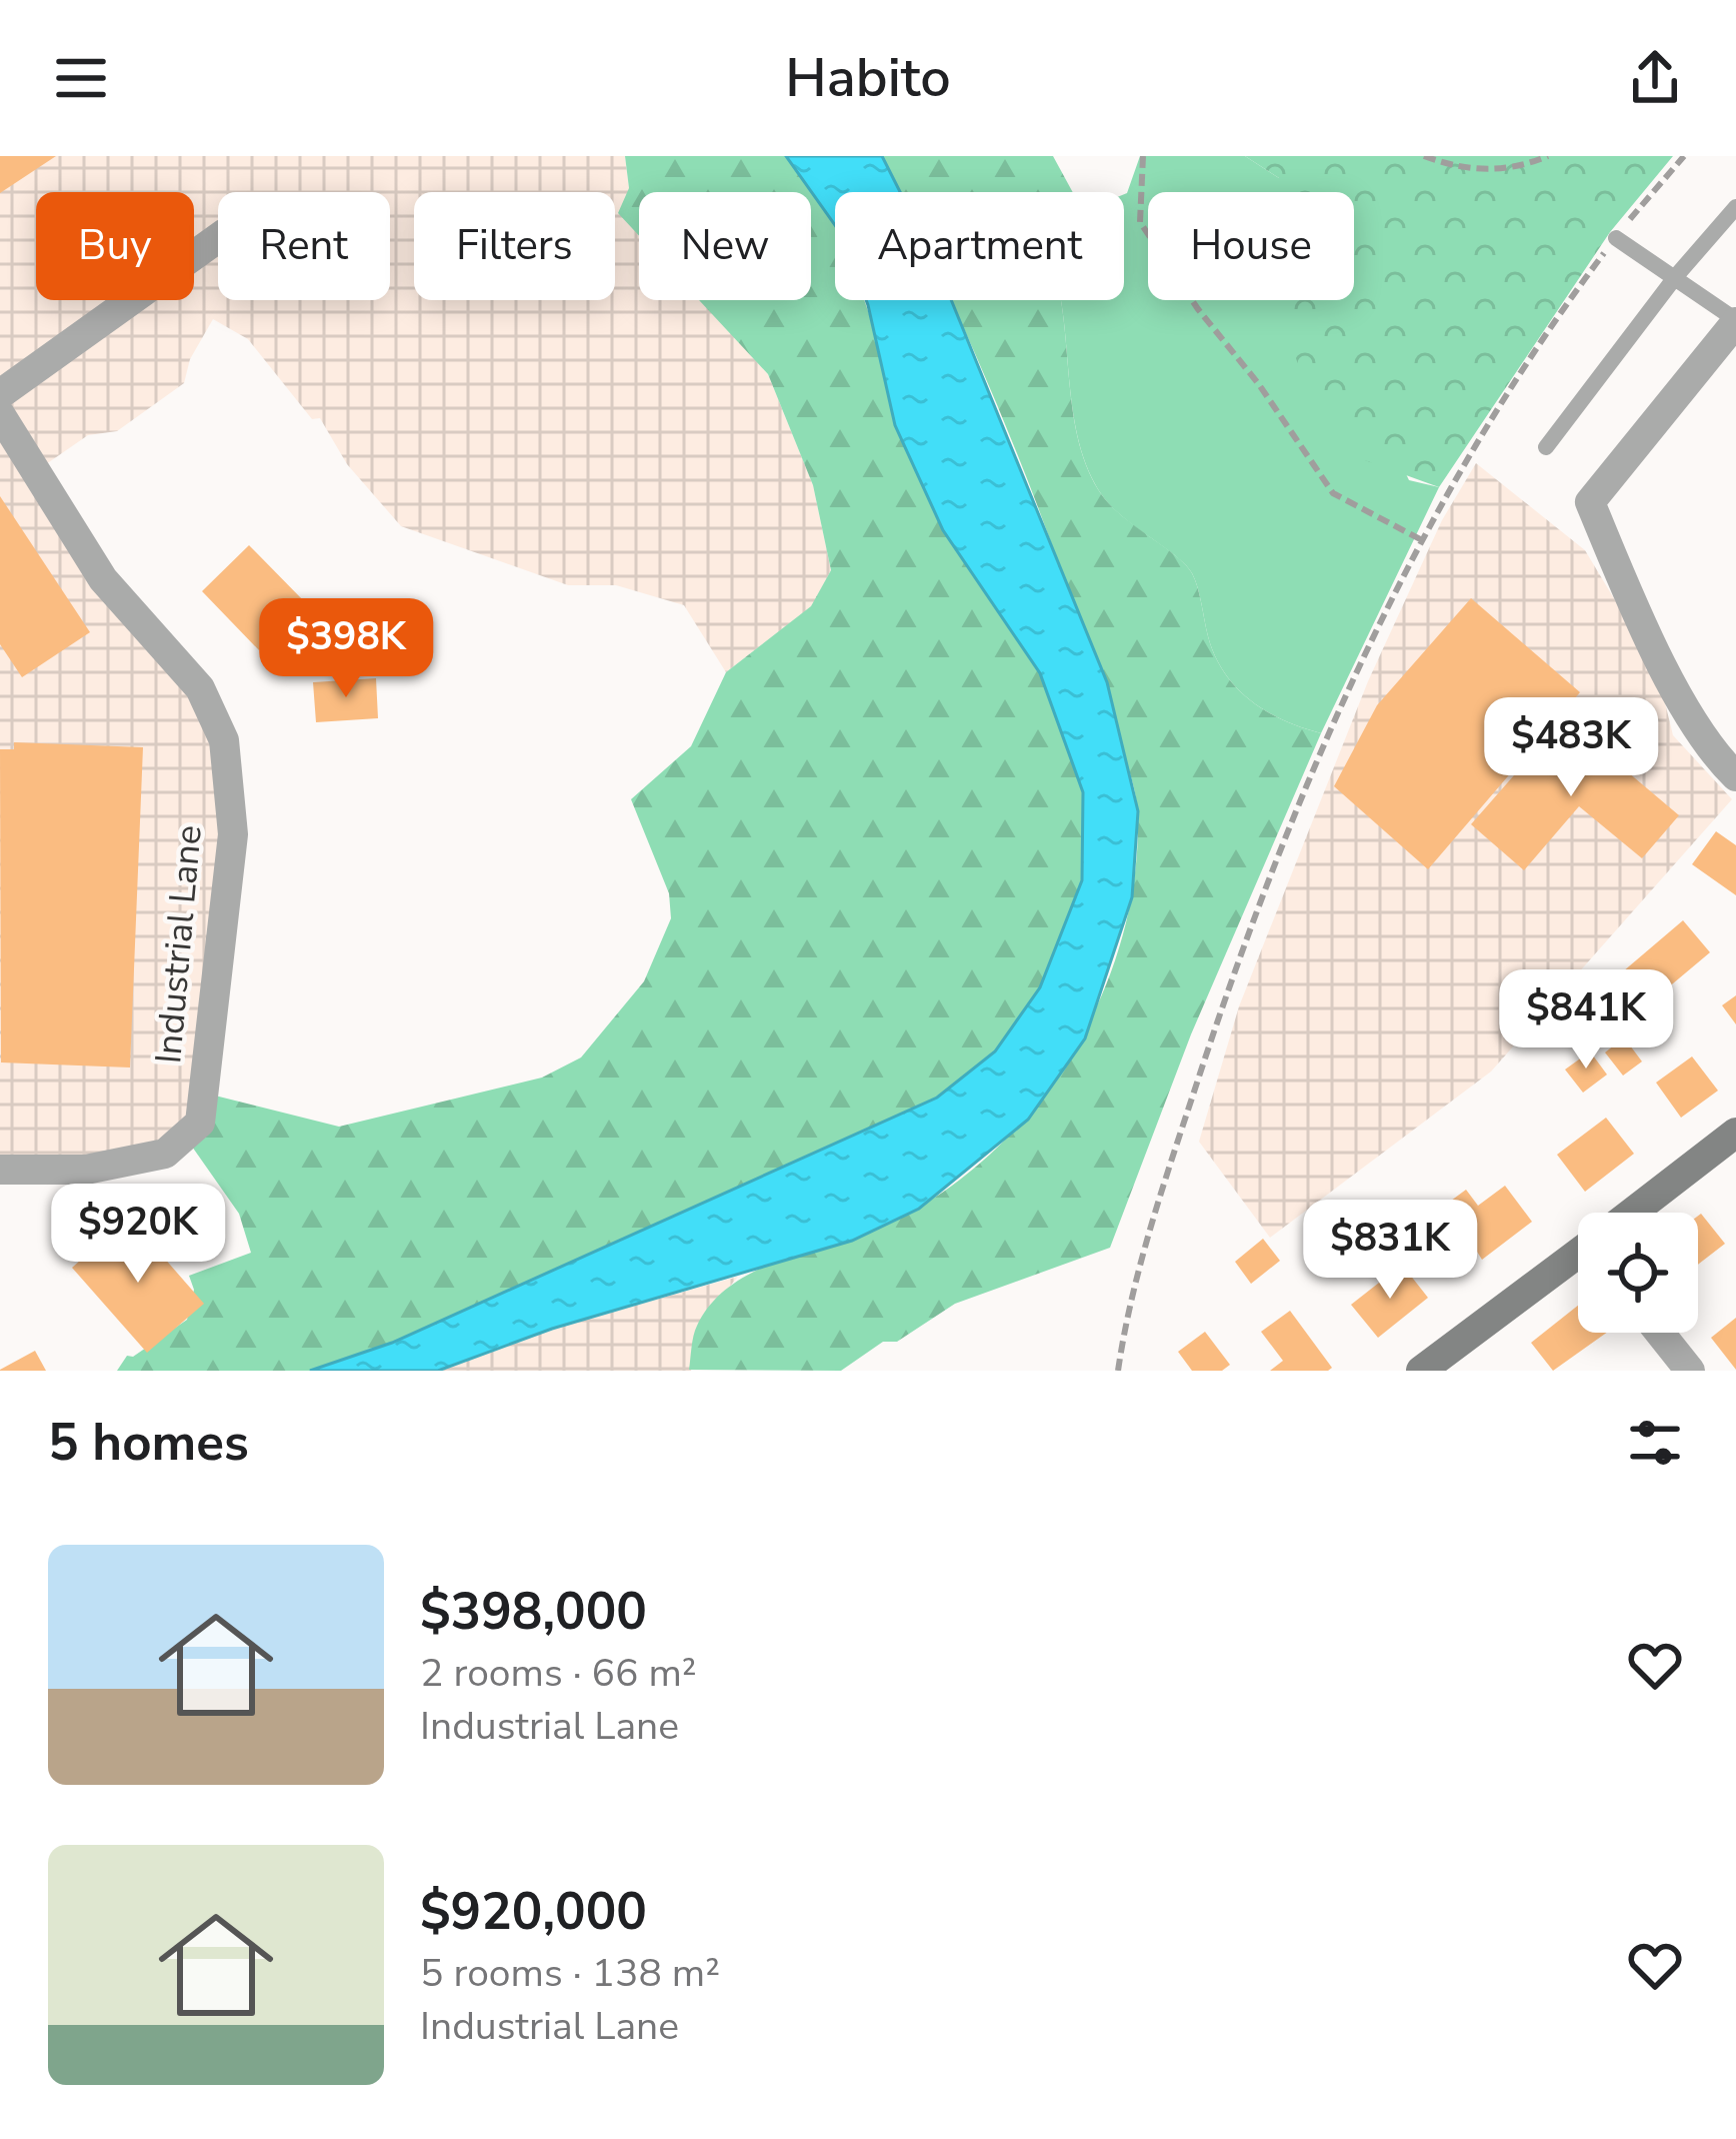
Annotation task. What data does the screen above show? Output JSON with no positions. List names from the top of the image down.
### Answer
{
  "streets": {
    "street": ["Industrial Lane"]
  },
  "page": {
    "header": "Habito",
    "chip": [
      "Buy",
      "Rent",
      "Filters",
      "New",
      "Apartment",
      "House"
    ],
    "price": [
      "$398K",
      "$483K",
      "$841K",
      "$920K",
      "$831K"
    ],
    "heading": "5 homes",
    "list": [
      {
        "name": "$398,000",
        "note": "2 rooms · 66 m² · Industrial Lane"
      },
      {
        "name": "$920,000",
        "note": "5 rooms · 138 m² · Industrial Lane"
      }
    ]
  }
}
